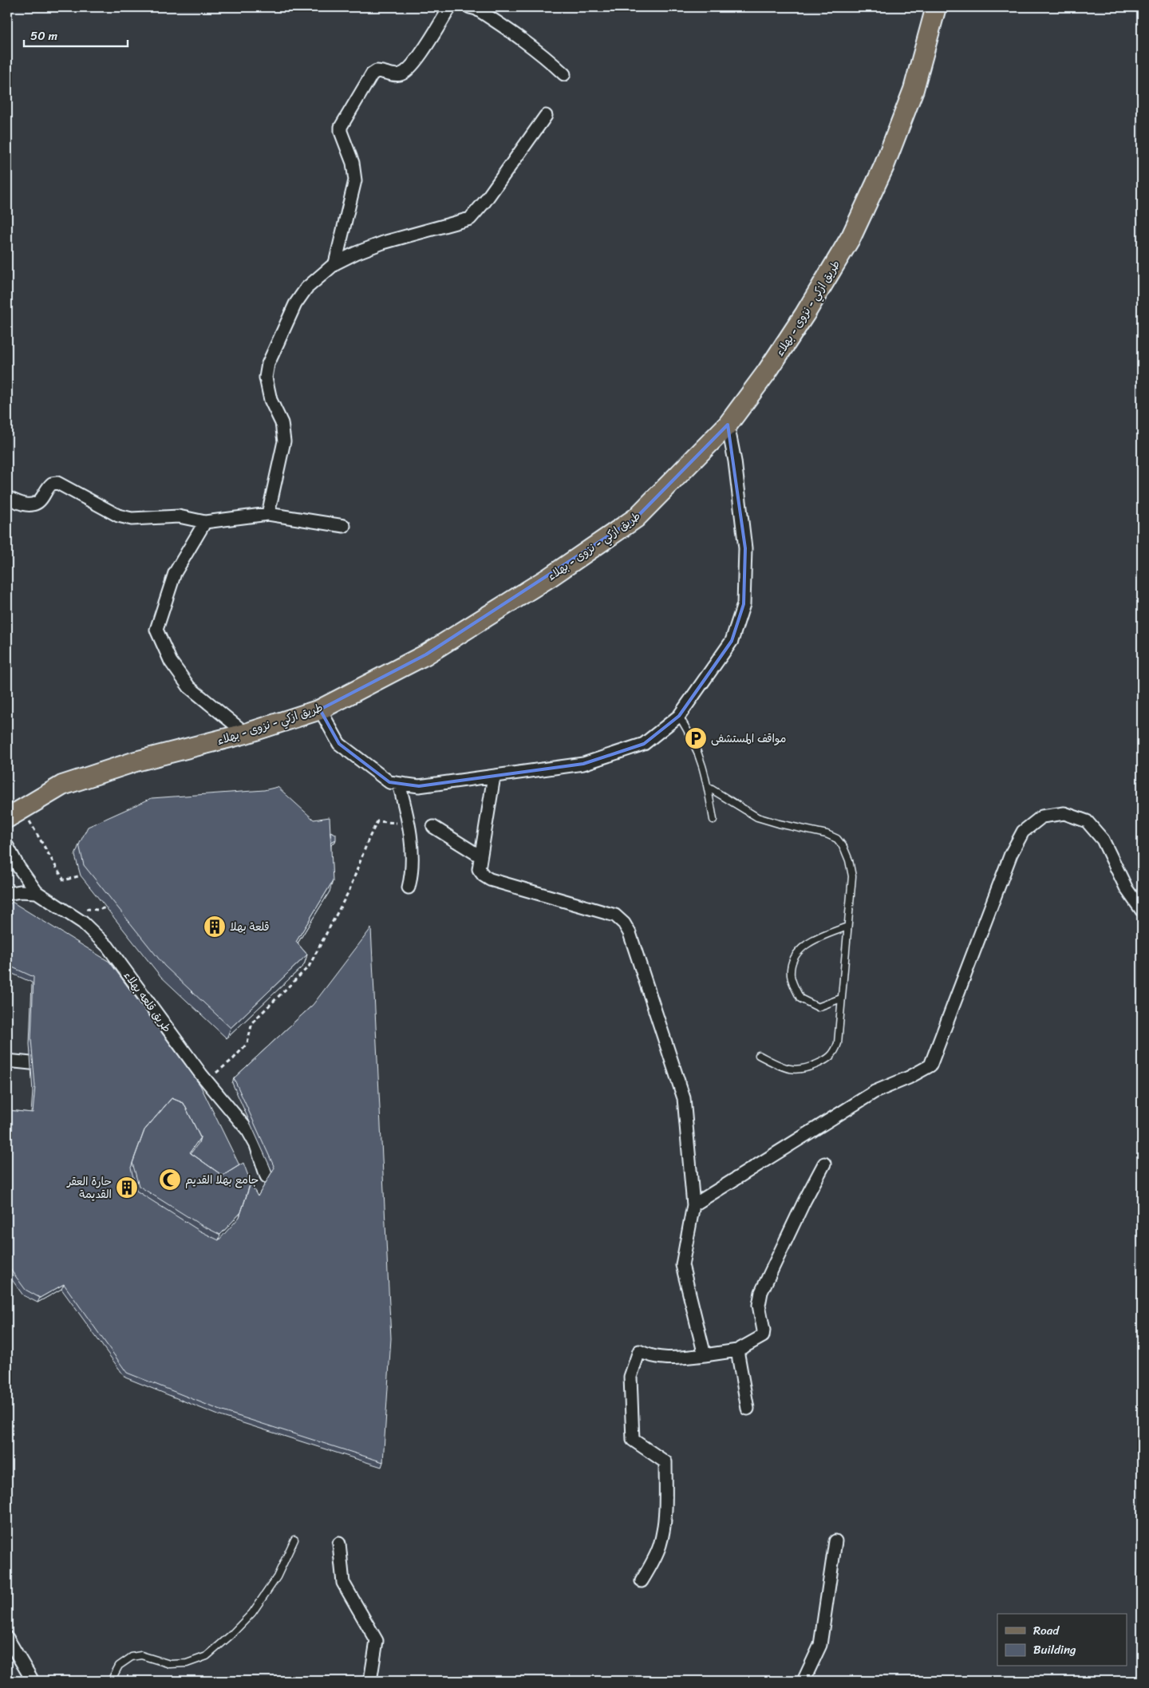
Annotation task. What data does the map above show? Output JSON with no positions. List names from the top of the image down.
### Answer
{
  "streets": {
    "main road": ["طريق ازكي - نزوى - بهلاء"],
    "street": ["طريق قلعه بهلاء"]
  },
  "places": {
    "parking": ["مواقف المستشفى"],
    "building": ["قلعة بهلا", "حارة العقر القديمة"],
    "mosque": ["جامع بهلا القديم"]
  },
  "legend": ["Road", "Building"],
  "scale_bar": "50 m"
}
